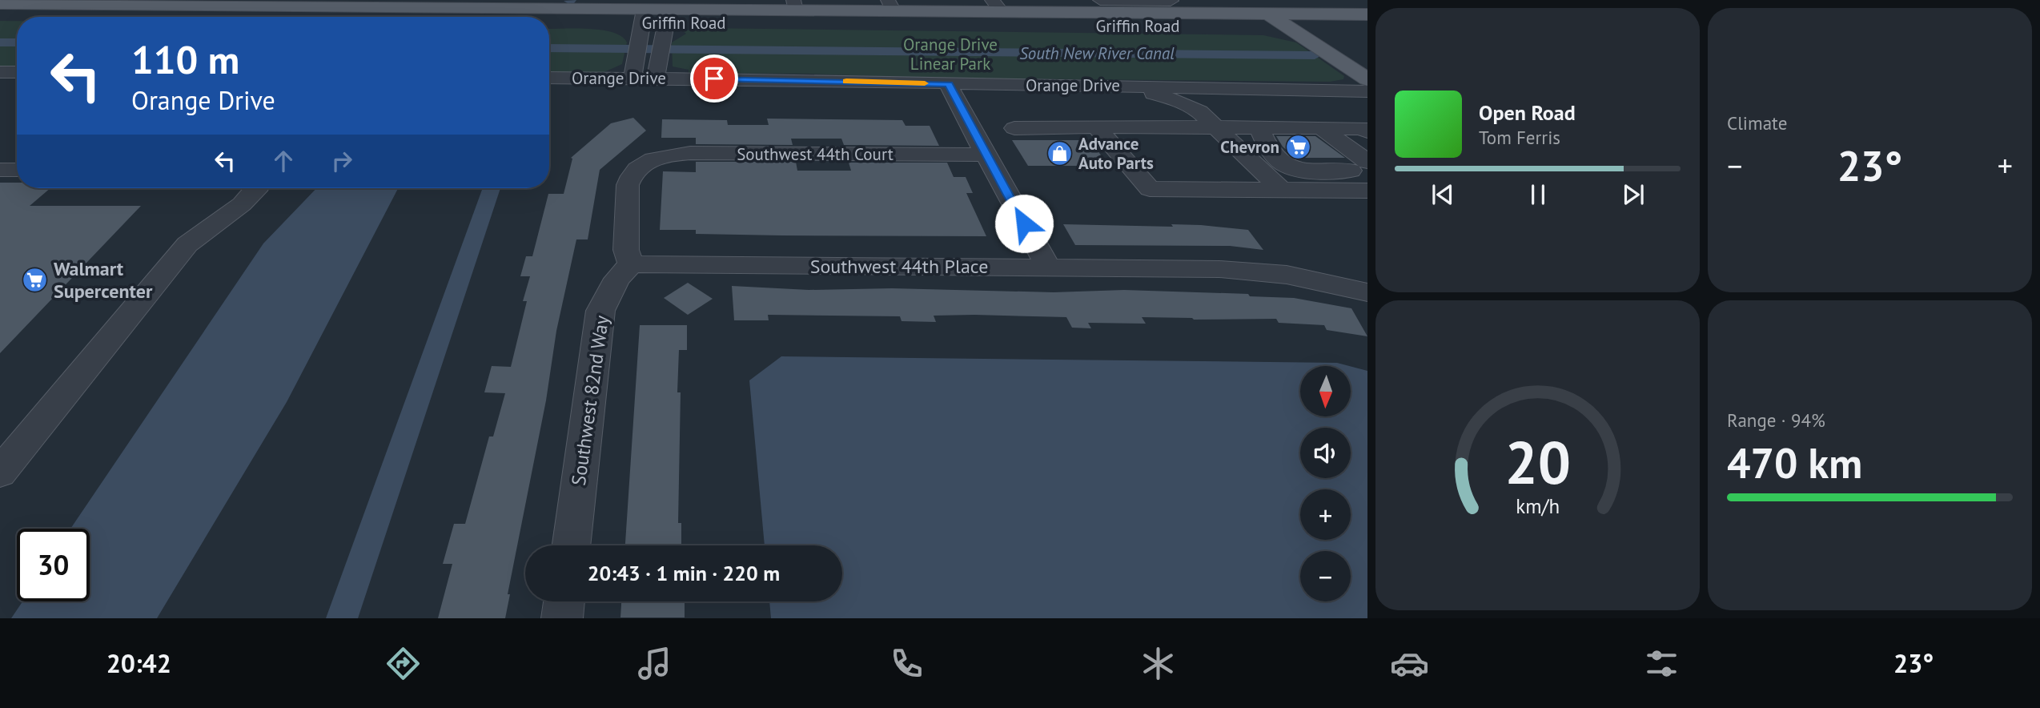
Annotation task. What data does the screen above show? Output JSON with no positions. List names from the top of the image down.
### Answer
{
  "streets": {
    "main road": ["Griffin Road"],
    "street": [
      "Orange Drive",
      "Southwest 44th Court",
      "Southwest 44th Place",
      "Southwest 82nd Way"
    ]
  },
  "crossings": [
    ["Southwest 44th Court", "Southwest 44th Place"],
    ["Southwest 44th Court", "Southwest 82nd Way"],
    ["Southwest 44th Place", "Southwest 82nd Way"]
  ],
  "water": ["South New River Canal"],
  "parks": ["Orange Drive Linear Park"],
  "places": {
    "supermarket": ["Chevron", "Walmart Supercenter"],
    "shop": ["Advance Auto Parts"]
  },
  "north": "bottom",
  "page": {
    "tile": [
      "Climate",
      ["Range · 94%", "470 km"]
    ],
    "turn": ["110 m", "Orange Drive"],
    "song": ["Open Road", "Tom Ferris"],
    "heat": ["−", "23°", "+"],
    "map_buttons": ["+", "−"],
    "limit": "30",
    "trip": "20:43 · 1 min · 220 m",
    "tabs": ["20:42", "23°"],
    "gauge": ["20", "km/h"]
  }
}
